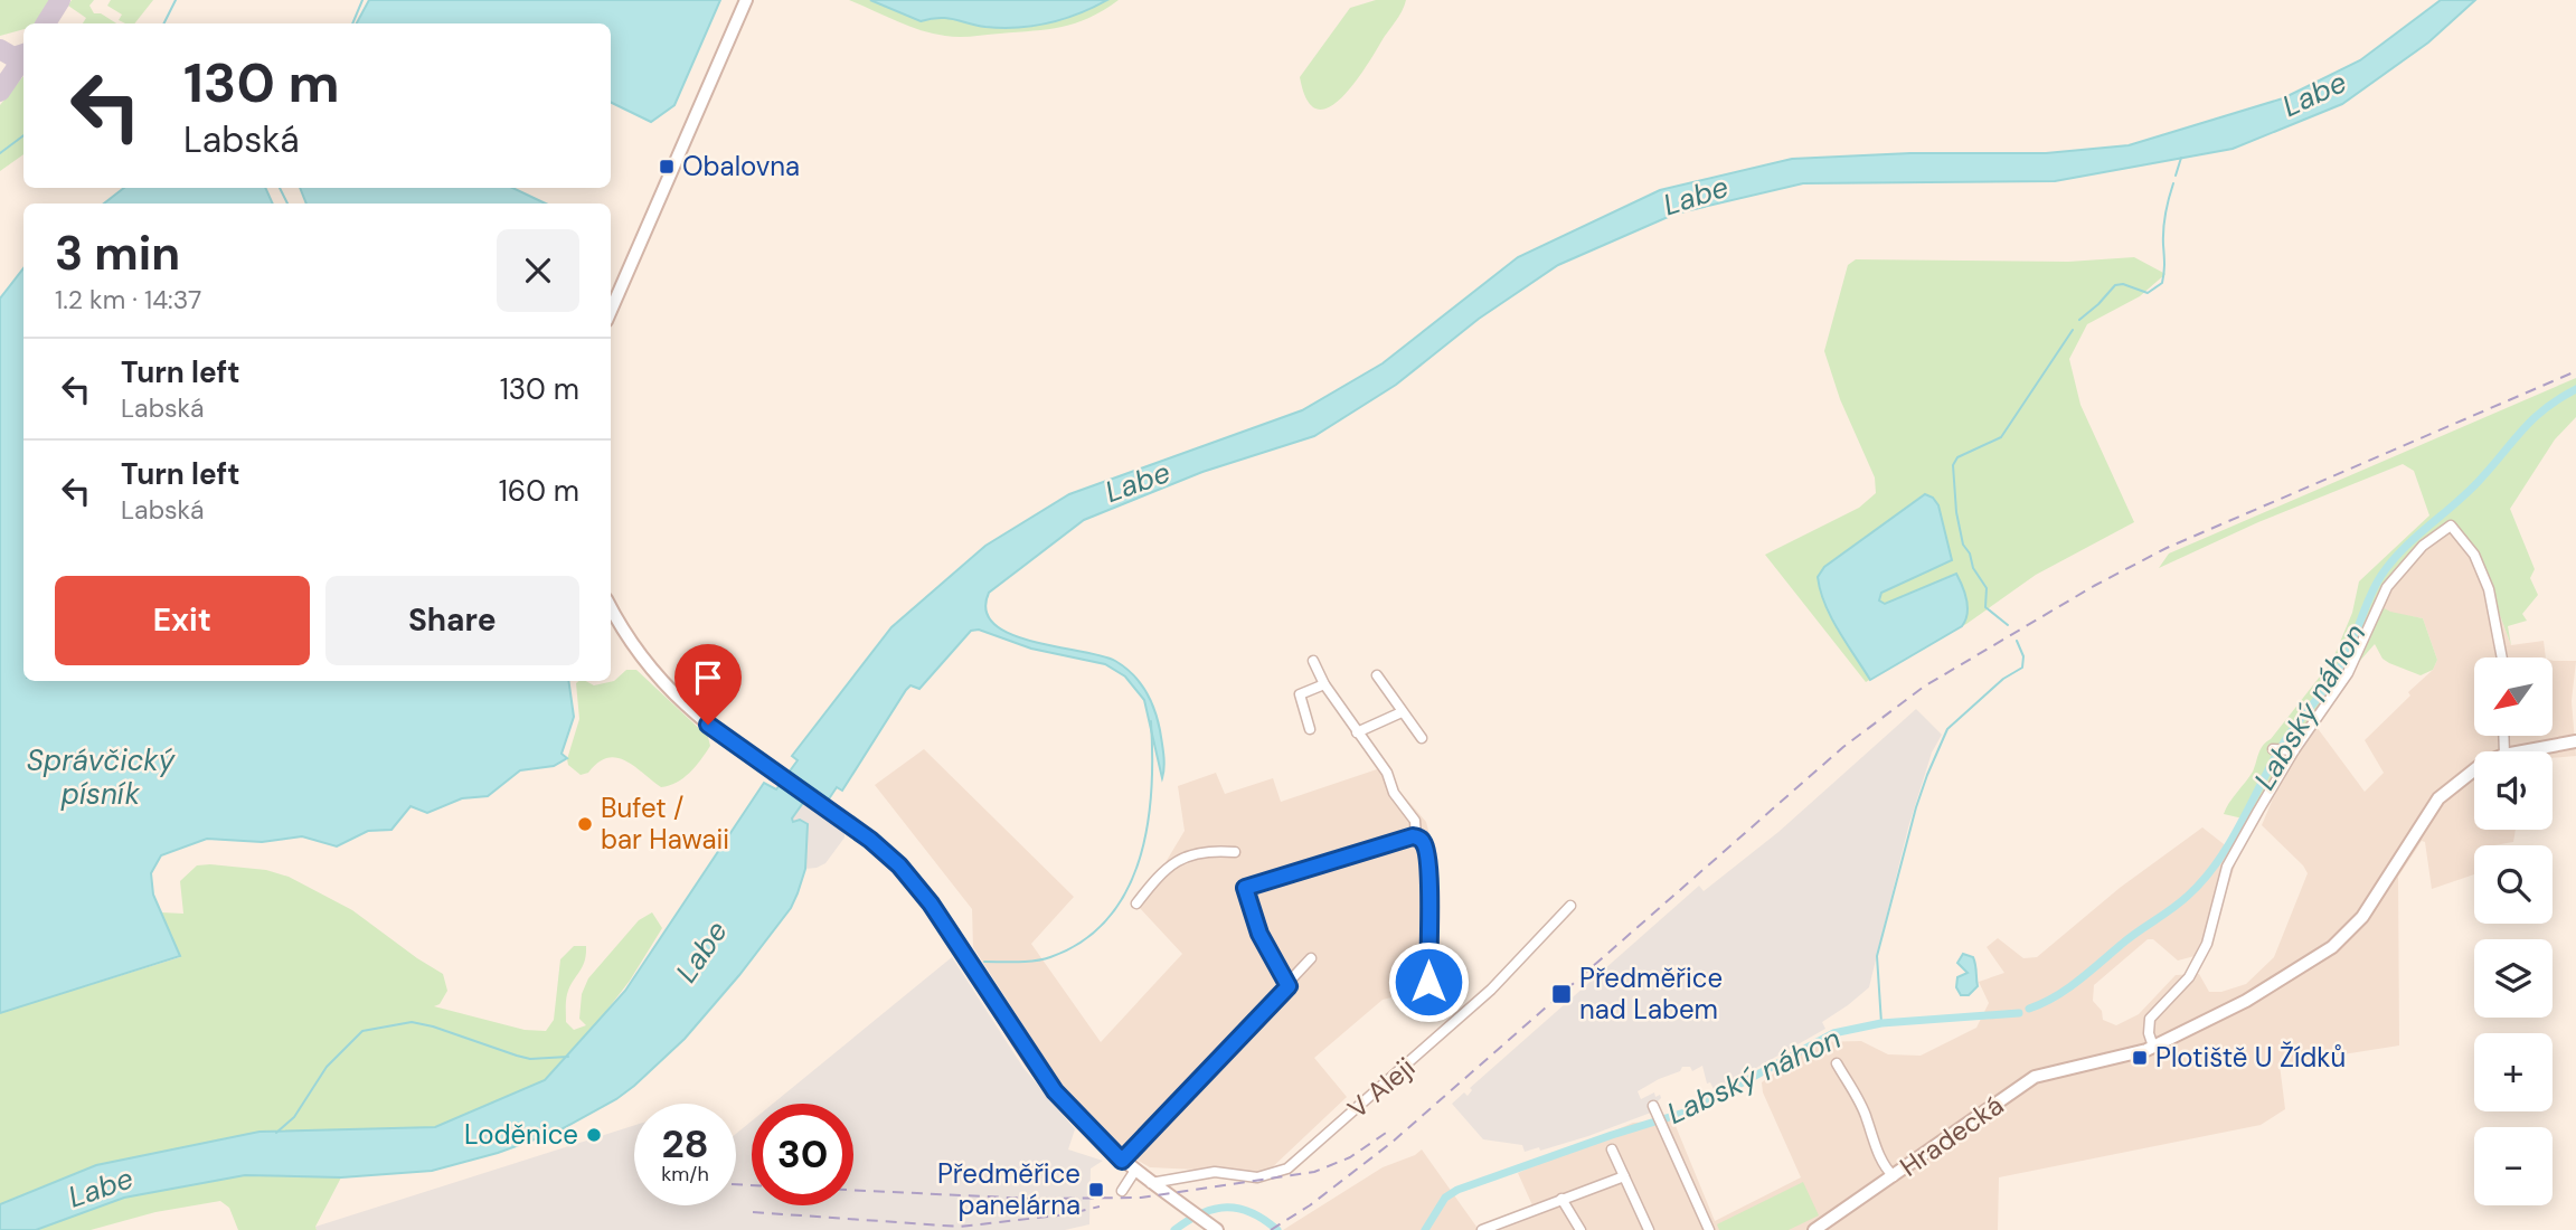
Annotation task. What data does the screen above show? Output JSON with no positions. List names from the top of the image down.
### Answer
{
  "streets": {
    "street": ["V Aleji", "Hradecká"]
  },
  "water": ["Labe", "Labský náhon", "Správčický písník"],
  "places": {
    "transit": [
      "Obalovna",
      "Předměřice nad Labem",
      "Plotiště U Žídků",
      "Předměřice panelárna"
    ],
    "other": ["Bufet / bar Hawaii", "Loděnice"]
  },
  "north": "bottom left",
  "page": {
    "turn": ["130 m", "Labská"],
    "heading": ["3 min", "1.2 km · 14:37"],
    "list": [
      {
        "name": "Turn left",
        "note": "Labská",
        "value": "130 m"
      },
      {
        "name": "Turn left",
        "note": "Labská",
        "value": "160 m"
      }
    ],
    "buttons": ["Exit", "Share"],
    "map_buttons": ["+", "−"],
    "speed": "28 km/h",
    "limit": "30"
  }
}
